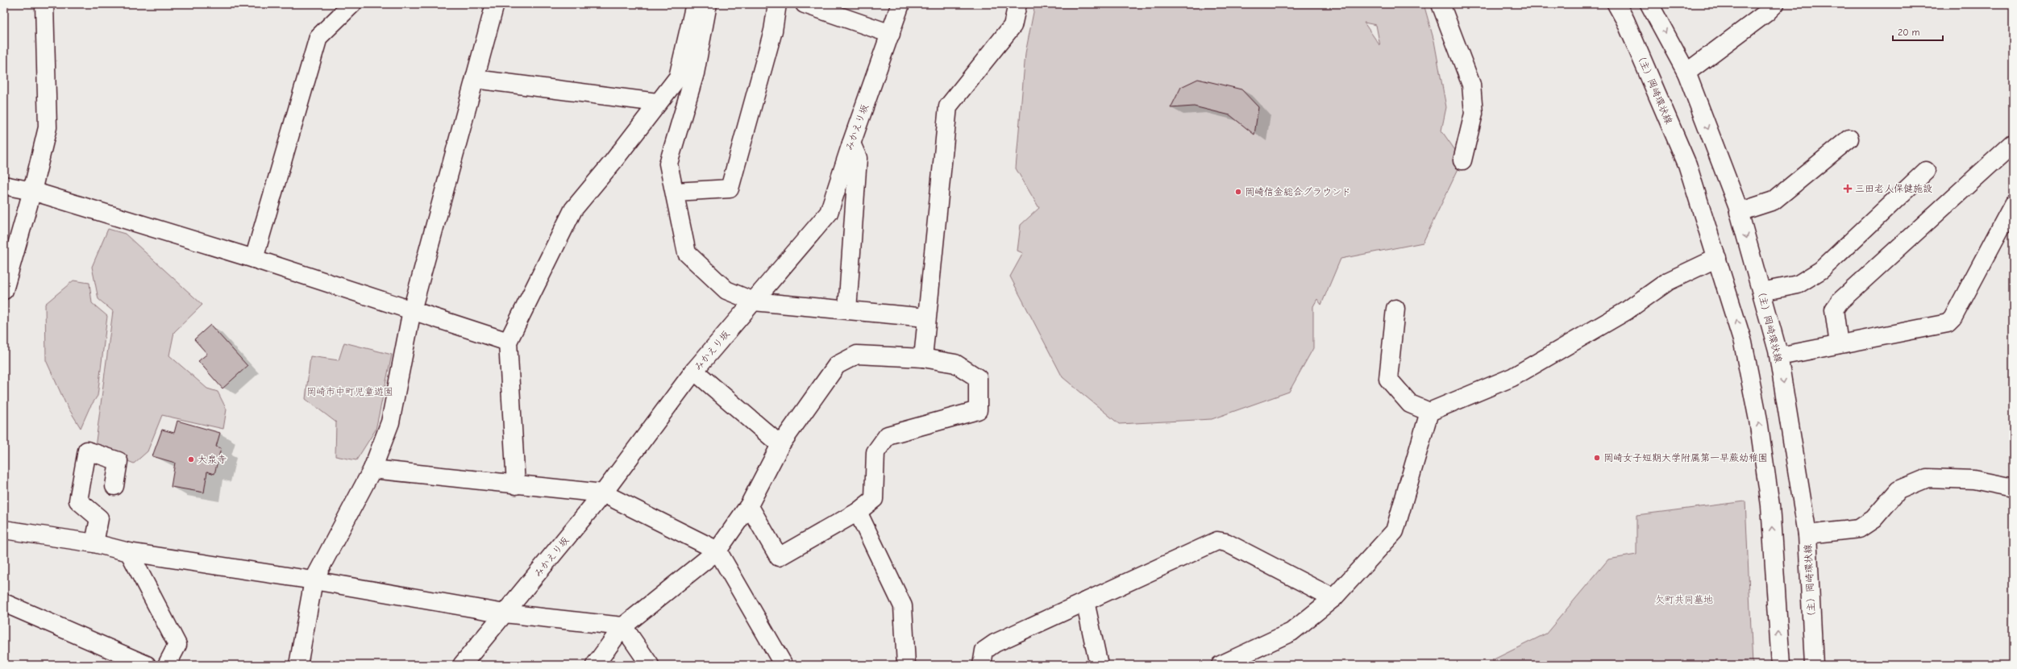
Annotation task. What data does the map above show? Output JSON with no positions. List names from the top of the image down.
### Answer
{
  "streets": {
    "street": ["（主）岡崎環状線", "みかえり坂"]
  },
  "parks": ["岡崎市中町児童遊園", "欠町共同墓地"],
  "places": {
    "health": ["三田老人保健施設"],
    "other": ["岡崎信金総合グラウンド", "岡崎女子短期大学附属第一早蕨幼稚園", "大泉寺"]
  },
  "scale_bar": "20 m"
}
